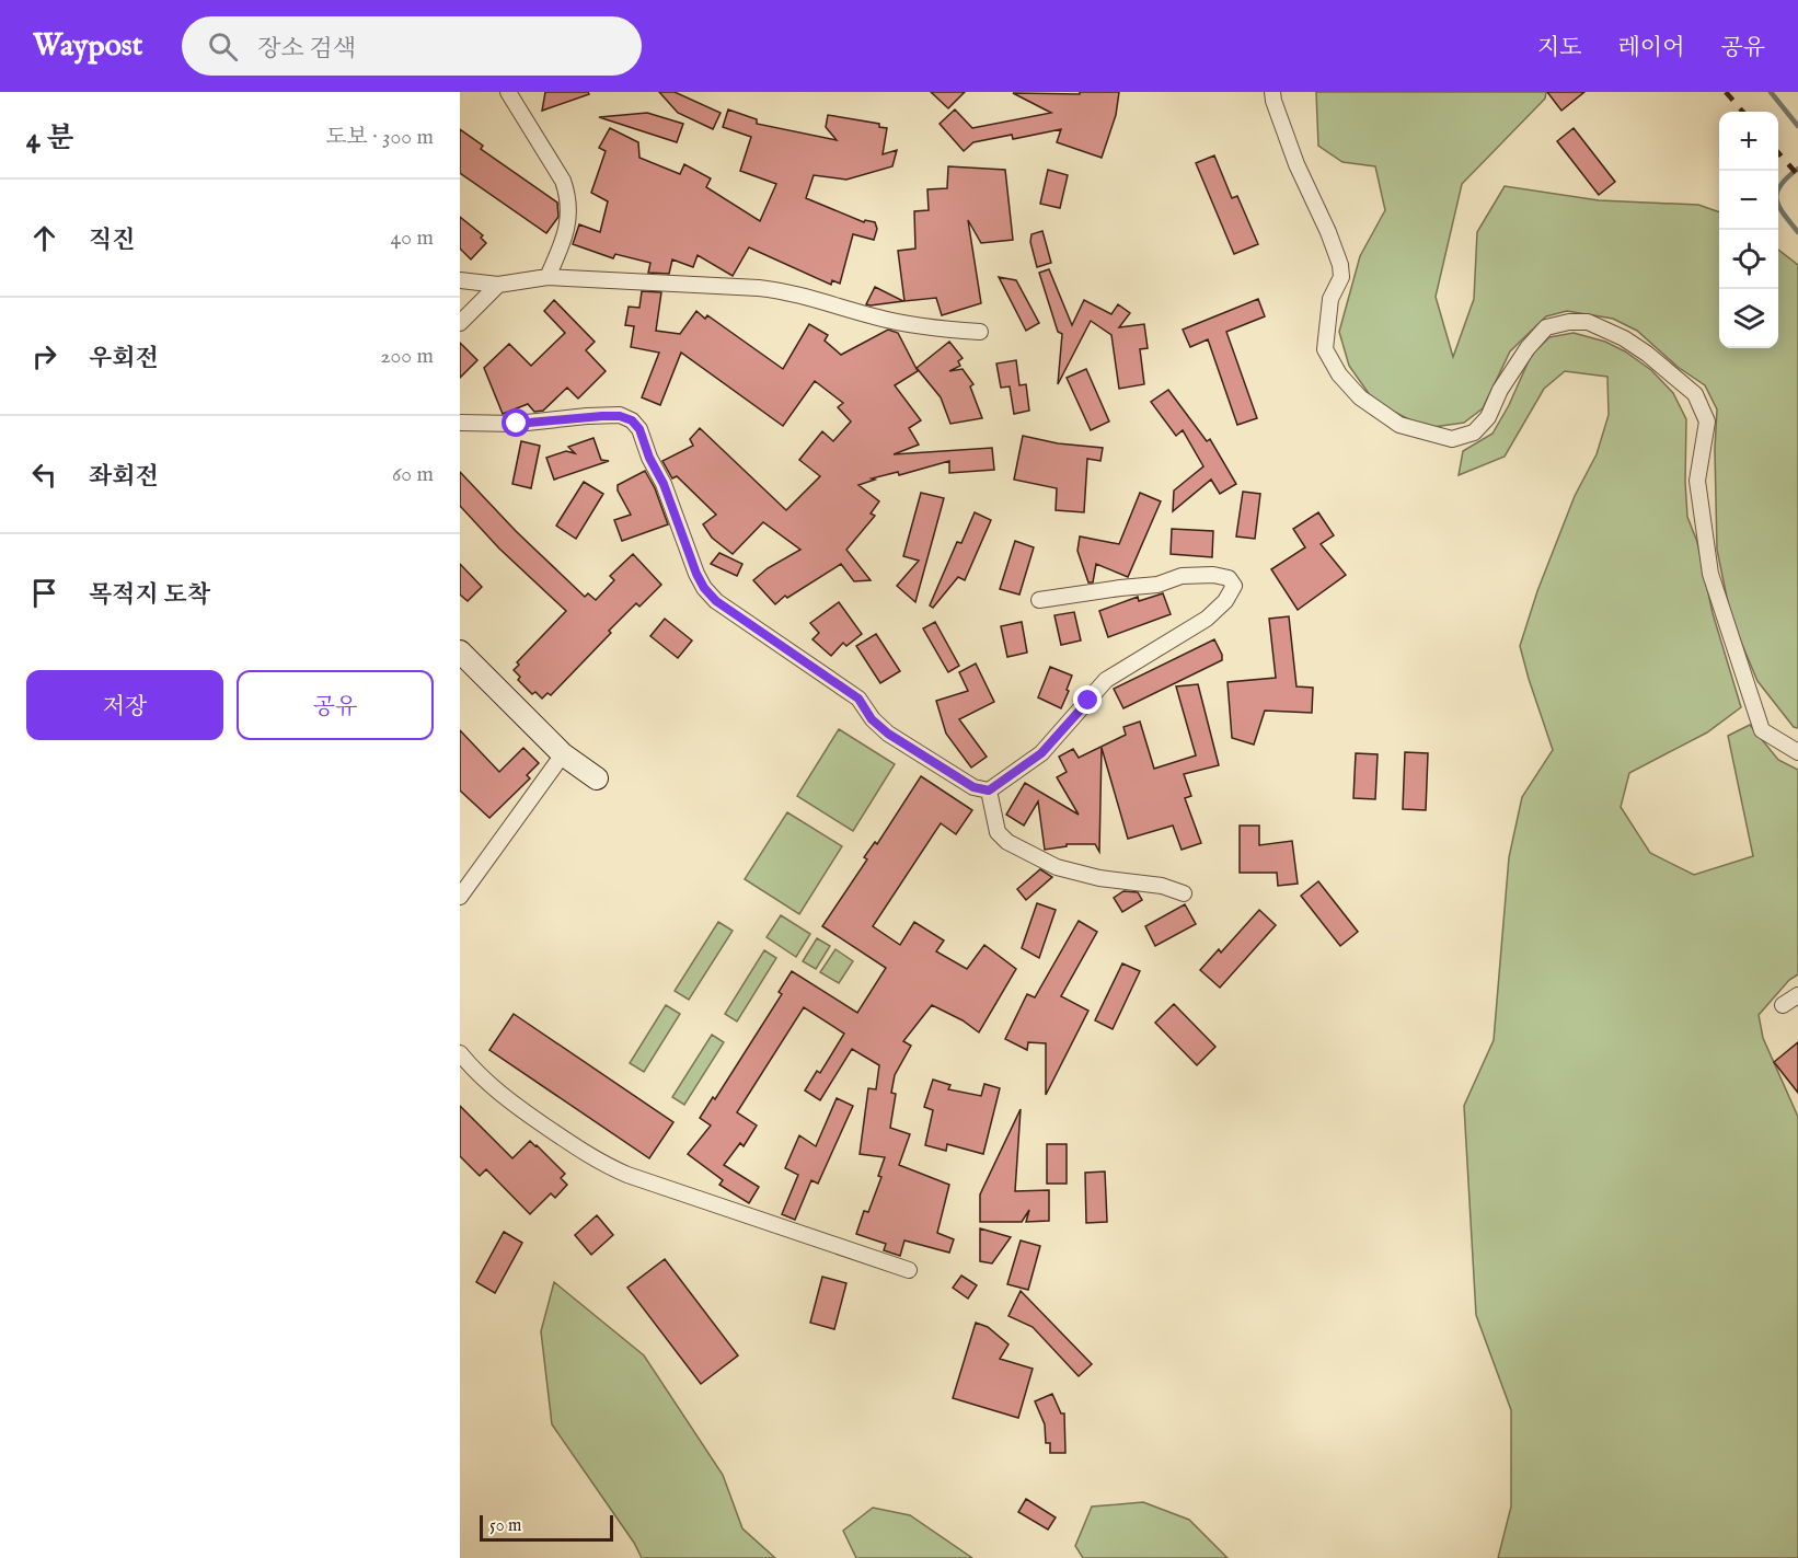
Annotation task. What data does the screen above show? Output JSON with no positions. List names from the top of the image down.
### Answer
{
  "scale_bar": "50 m",
  "page": {
    "header": "Waypost",
    "search": "장소 검색",
    "nav": ["지도", "레이어", "공유"],
    "heading": ["4 분", "도보 · 300 m"],
    "map_buttons": ["+", "−"],
    "list": [
      ["직진", "40 m"],
      ["우회전", "200 m"],
      ["좌회전", "60 m"],
      "목적지 도착"
    ],
    "buttons": ["저장", "공유"],
    "scale": "50 m"
  }
}
